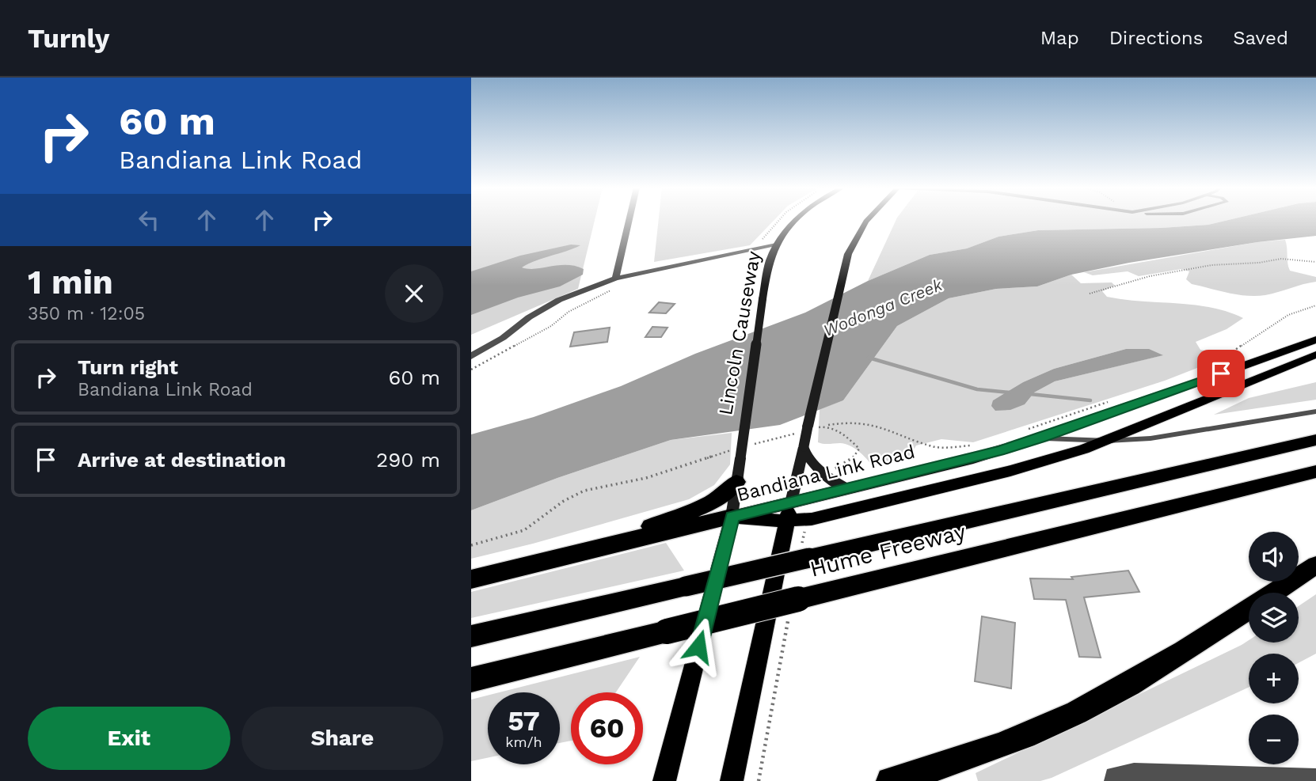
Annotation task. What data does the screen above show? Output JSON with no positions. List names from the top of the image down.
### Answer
{
  "streets": {
    "highway": ["Hume Freeway"],
    "main road": ["Lincoln Causeway", "Bandiana Link Road"]
  },
  "crossings": [
    ["Lincoln Causeway", "Bandiana Link Road"]
  ],
  "water": ["Wodonga Creek"],
  "page": {
    "header": "Turnly",
    "nav": ["Map", "Directions", "Saved"],
    "turn": ["60 m", "Bandiana Link Road"],
    "heading": ["1 min", "350 m · 12:05"],
    "list": [
      {
        "name": "Turn right",
        "note": "Bandiana Link Road",
        "value": "60 m"
      },
      {
        "name": "Arrive at destination",
        "value": "290 m"
      }
    ],
    "map_buttons": ["+", "−"],
    "speed": "57 km/h",
    "limit": "60",
    "buttons": ["Exit", "Share"]
  }
}
